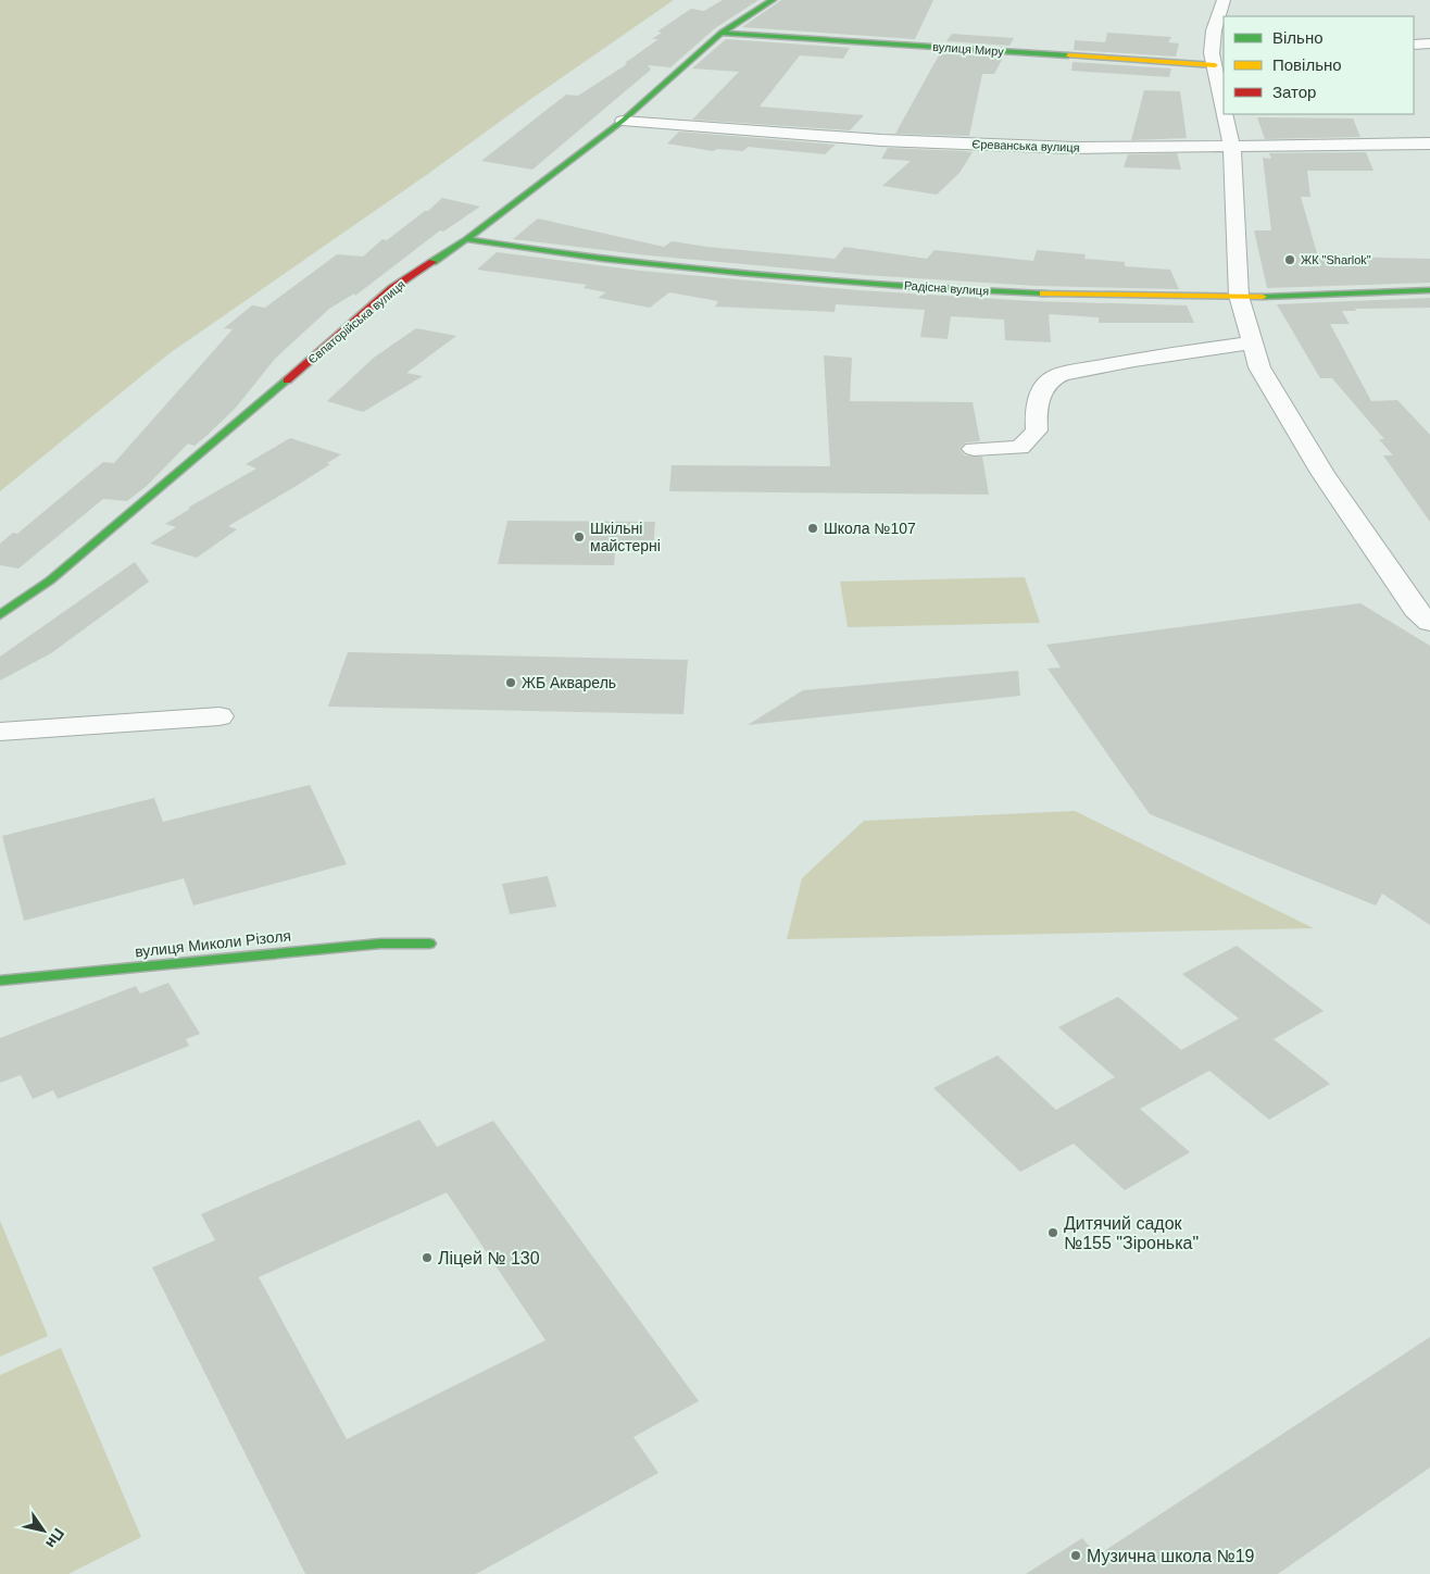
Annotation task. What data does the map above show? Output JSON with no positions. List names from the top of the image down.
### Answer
{
  "streets": {
    "street": [
      "вулиця Миру",
      "Єреванська вулиця",
      "Радісна вулиця",
      "Євпаторійська вулиця",
      "вулиця Миколи Різоля"
    ]
  },
  "crossings": [
    ["вулиця Миру", "Євпаторійська вулиця"],
    ["Єреванська вулиця", "Євпаторійська вулиця"],
    ["Радісна вулиця", "Євпаторійська вулиця"]
  ],
  "places": [
    "ЖК \"Sharlok\"",
    "Школа №107",
    "Шкільні майстерні",
    "ЖБ Акварель",
    "Дитячий садок №155 \"Зіронька\"",
    "Ліцей № 130",
    "Музична школа №19"
  ],
  "legend": ["Вільно", "Повільно", "Затор"],
  "north": "bottom right"
}
